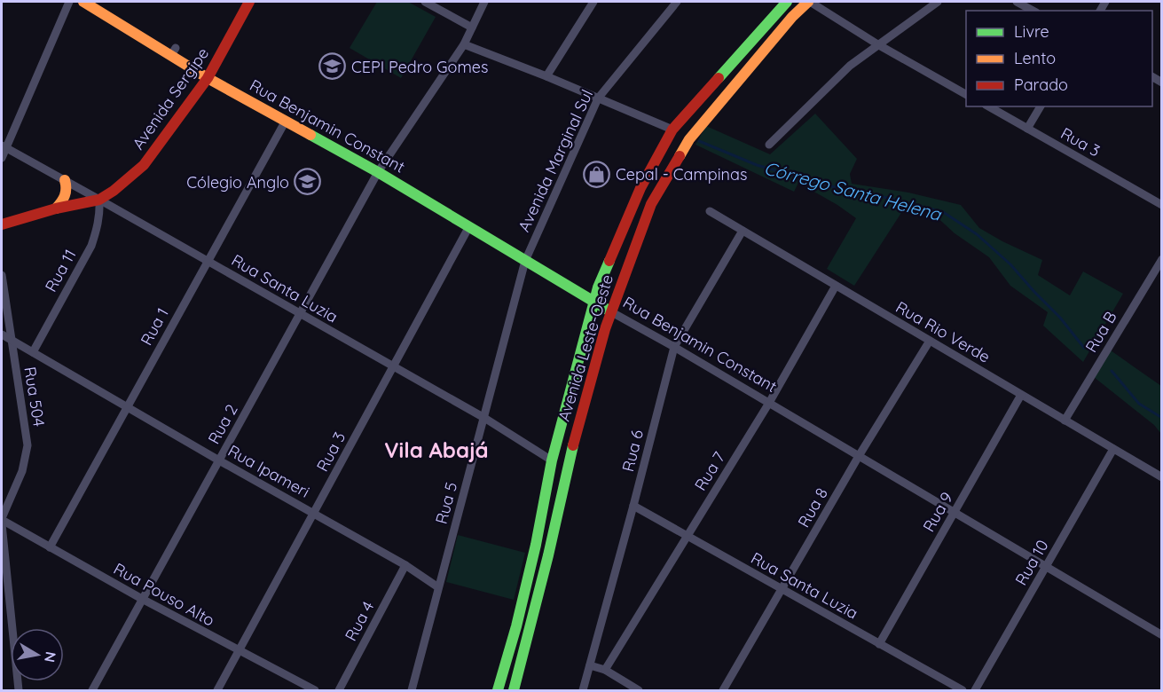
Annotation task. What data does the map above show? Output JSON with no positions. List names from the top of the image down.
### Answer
{
  "streets": {
    "main road": ["Avenida Sergipe", "Rua Benjamin Constant", "Avenida Leste-Oeste"],
    "street": [
      "Rua 3",
      "Avenida Marginal Sul",
      "Rua 11",
      "Rua Santa Luzia",
      "Rua 1",
      "Rua Rio Verde",
      "Rua B",
      "Rua 504",
      "Rua 2",
      "Rua 6",
      "Rua Ipameri",
      "Rua 7",
      "Rua 5",
      "Rua 8",
      "Rua 9",
      "Rua 10",
      "Rua Pouso Alto",
      "Rua 4"
    ]
  },
  "crossings": [
    ["Avenida Sergipe", "Rua Benjamin Constant"],
    ["Avenida Sergipe", "Rua 11"],
    ["Avenida Sergipe", "Rua Santa Luzia"],
    ["Rua Benjamin Constant", "Rua 3"],
    ["Rua Benjamin Constant", "Avenida Marginal Sul"],
    ["Rua Benjamin Constant", "Rua 1"],
    ["Rua Benjamin Constant", "Avenida Leste-Oeste"],
    ["Rua Benjamin Constant", "Rua 2"],
    ["Rua Benjamin Constant", "Rua 6"],
    ["Rua Benjamin Constant", "Rua 7"],
    ["Rua Benjamin Constant", "Rua 5"],
    ["Rua Benjamin Constant", "Rua 8"],
    ["Rua Benjamin Constant", "Rua 9"],
    ["Rua Benjamin Constant", "Rua 10"],
    ["Rua 3", "Rua Santa Luzia"],
    ["Rua 3", "Rua Ipameri"],
    ["Rua 3", "Rua Pouso Alto"],
    ["Avenida Marginal Sul", "Rua 5"],
    ["Rua 11", "Rua Santa Luzia"],
    ["Rua 11", "Rua Ipameri"],
    ["Rua Santa Luzia", "Rua 1"],
    ["Rua Santa Luzia", "Avenida Leste-Oeste"],
    ["Rua Santa Luzia", "Rua 2"],
    ["Rua Santa Luzia", "Rua 6"],
    ["Rua Santa Luzia", "Rua 7"],
    ["Rua Santa Luzia", "Rua 5"],
    ["Rua Santa Luzia", "Rua 8"],
    ["Rua Santa Luzia", "Rua 9"],
    ["Rua 1", "Rua Ipameri"],
    ["Rua 1", "Rua Pouso Alto"],
    ["Rua Rio Verde", "Rua B"],
    ["Rua Rio Verde", "Rua 6"],
    ["Rua Rio Verde", "Rua 7"],
    ["Rua Rio Verde", "Rua 8"],
    ["Rua Rio Verde", "Rua 9"],
    ["Rua Rio Verde", "Rua 10"],
    ["Rua 504", "Rua Ipameri"],
    ["Rua 504", "Rua Pouso Alto"],
    ["Rua 2", "Rua Ipameri"],
    ["Rua 2", "Rua Pouso Alto"],
    ["Rua Ipameri", "Rua 5"],
    ["Rua Ipameri", "Rua 4"]
  ],
  "districts": ["Vila Abajá"],
  "water": ["Córrego Santa Helena"],
  "places": {
    "school or university": ["CEPI Pedro Gomes", "Cólegio Anglo"],
    "shop": ["Cepal - Campinas"]
  },
  "legend": ["Livre", "Lento", "Parado"],
  "north": "right"
}
